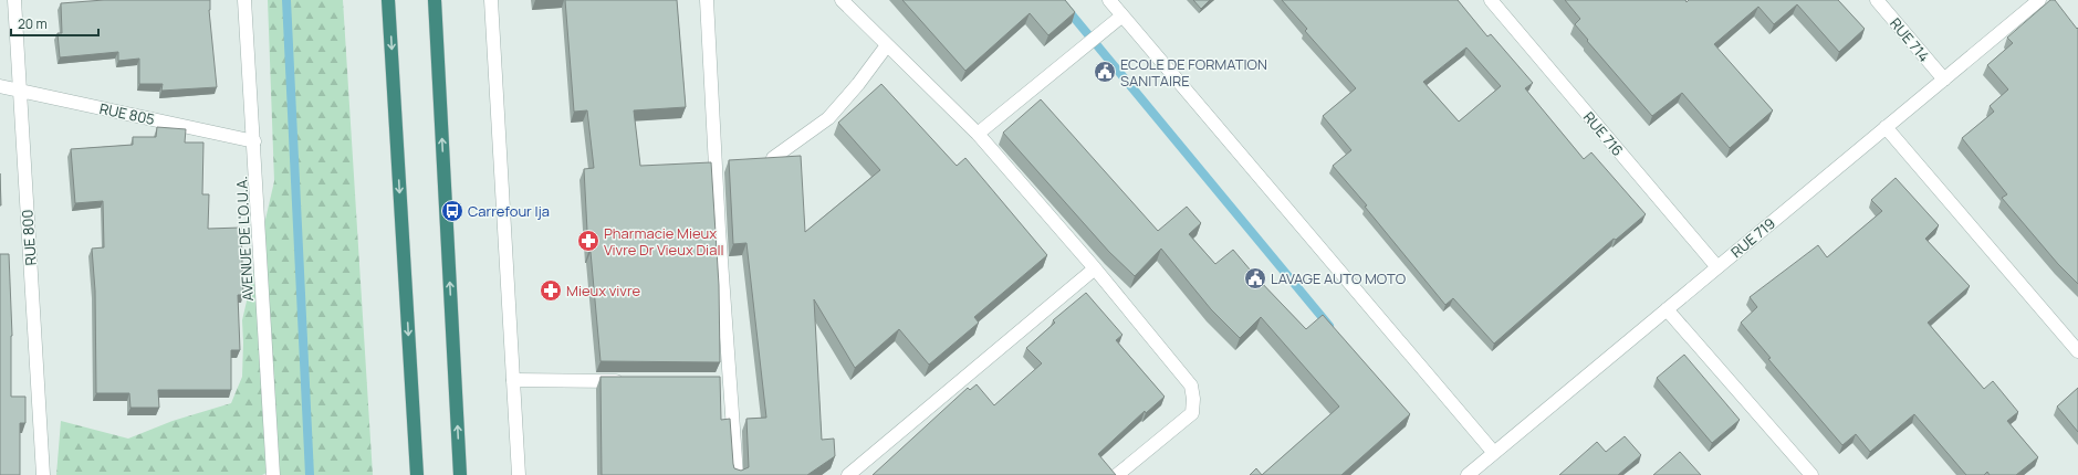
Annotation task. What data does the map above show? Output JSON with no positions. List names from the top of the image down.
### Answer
{
  "streets": {
    "street": [
      "RUE 714",
      "RUE 805",
      "RUE 716",
      "RUE 800",
      "RUE 719",
      "AVENUE DE L'O.U.A."
    ]
  },
  "crossings": [
    ["RUE 714", "RUE 719"],
    ["RUE 805", "RUE 800"],
    ["RUE 805", "AVENUE DE L'O.U.A."],
    ["RUE 716", "RUE 719"]
  ],
  "places": {
    "public building": ["ECOLE DE FORMATION SANITAIRE", "LAVAGE AUTO MOTO"],
    "bus stop": ["Carrefour Ija"],
    "pharmacy": ["Pharmacie Mieux Vivre Dr Vieux Diall", "Mieux vivre"]
  },
  "scale_bar": "20 m"
}
